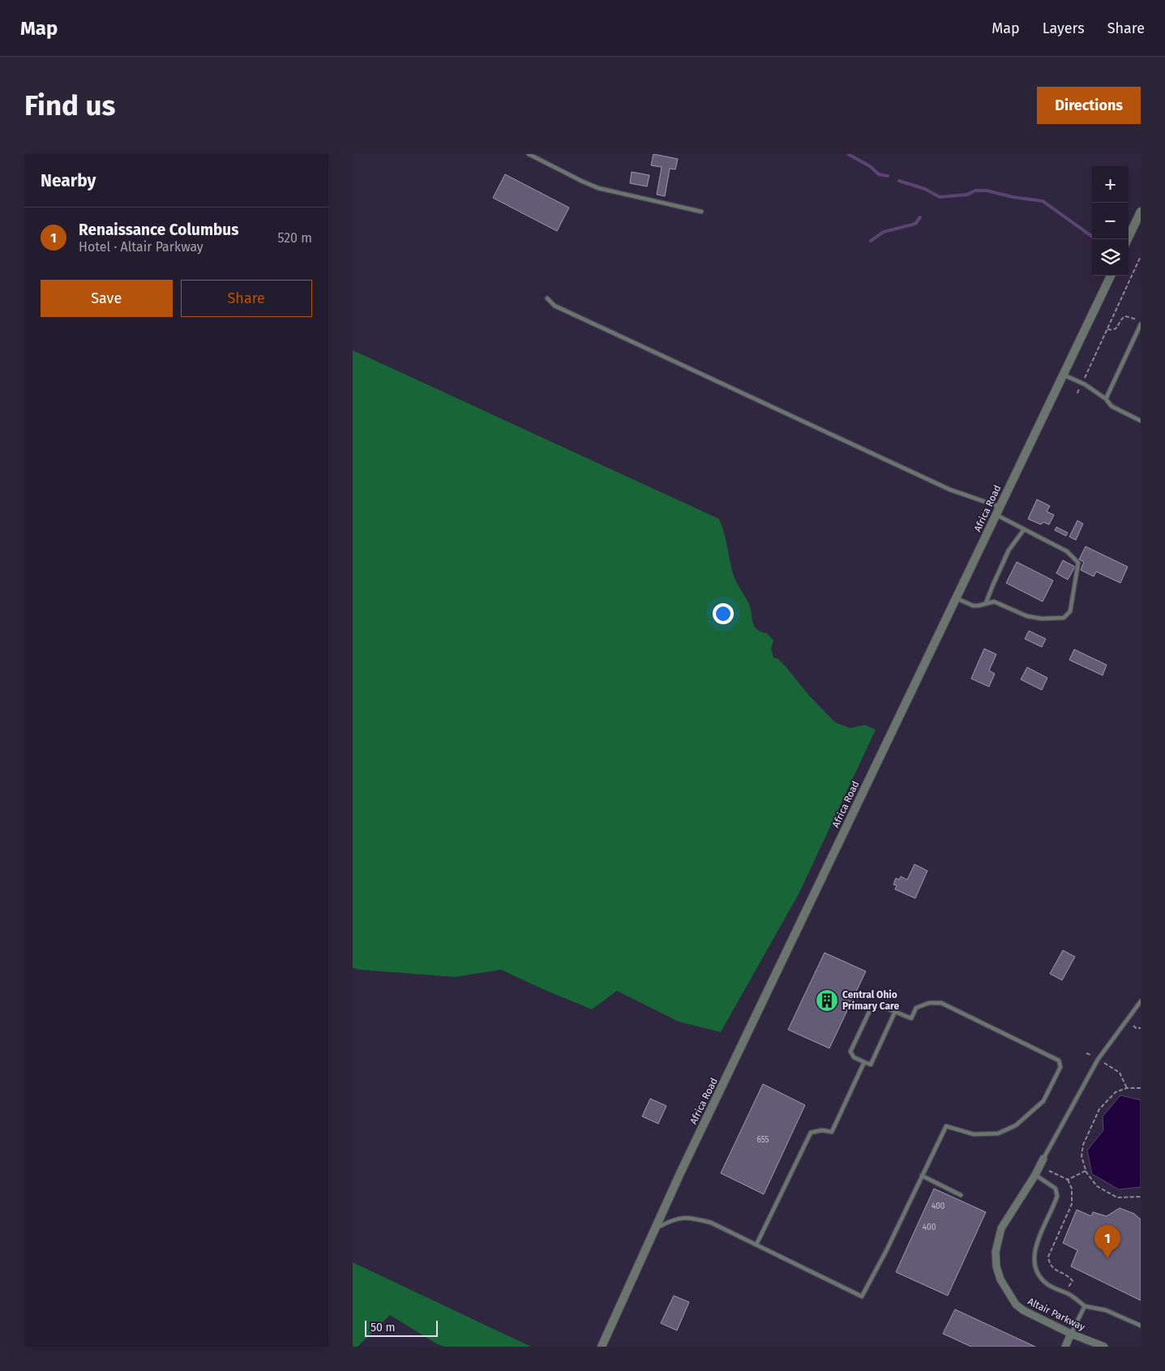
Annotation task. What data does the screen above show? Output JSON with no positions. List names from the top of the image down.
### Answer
{
  "streets": {
    "street": ["Africa Road", "Altair Parkway"]
  },
  "places": {
    "building": ["Central Ohio Primary Care"]
  },
  "house_numbers": ["655", "400", "400"],
  "scale_bar": "50 m",
  "page": {
    "header": "Map",
    "nav": ["Map", "Layers", "Share"],
    "buttons": [
      "Directions",
      ["Save", "Share"]
    ],
    "title": "Find us",
    "heading": "Nearby",
    "map_buttons": ["+", "−"],
    "list": [
      {
        "mark": "1",
        "name": "Renaissance Columbus",
        "note": "Hotel · Altair Parkway",
        "value": "520 m"
      }
    ],
    "pins": "1",
    "scale": "50 m"
  }
}
